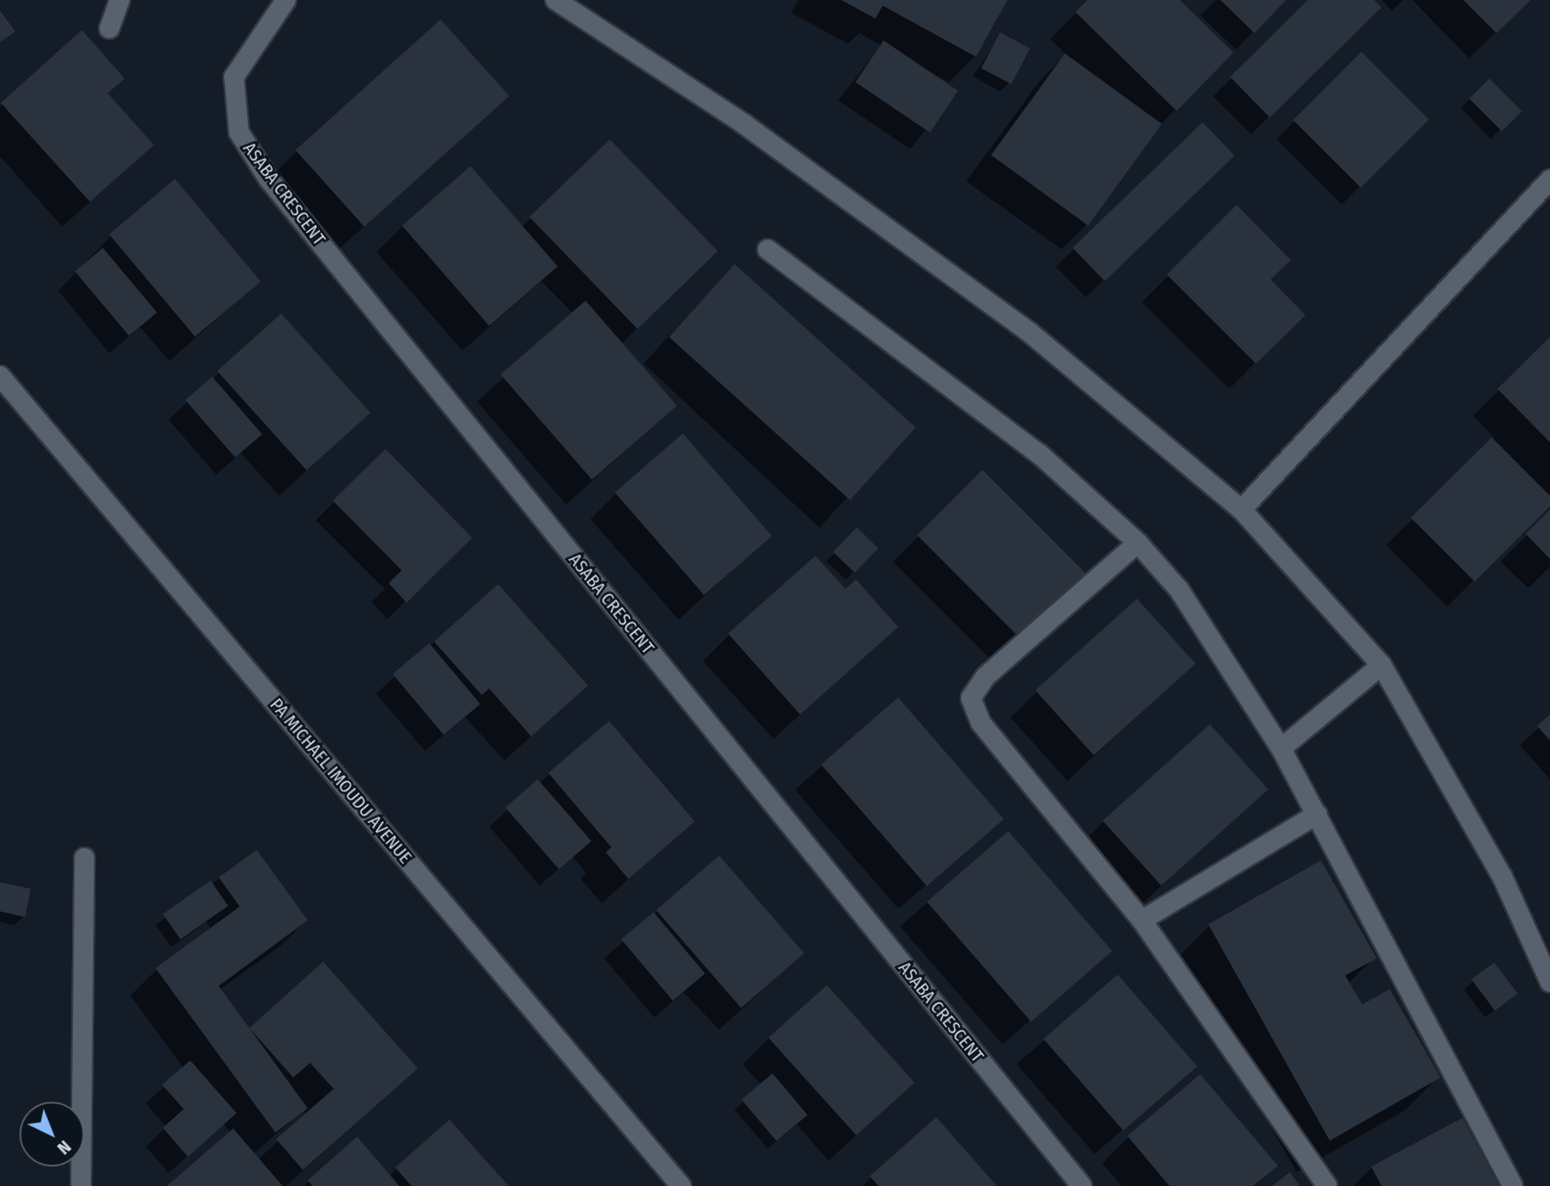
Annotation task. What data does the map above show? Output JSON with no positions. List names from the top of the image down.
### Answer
{
  "streets": {
    "street": ["ASABA CRESCENT", "PA MICHAEL IMOUDU AVENUE"]
  },
  "north": "bottom right"
}
